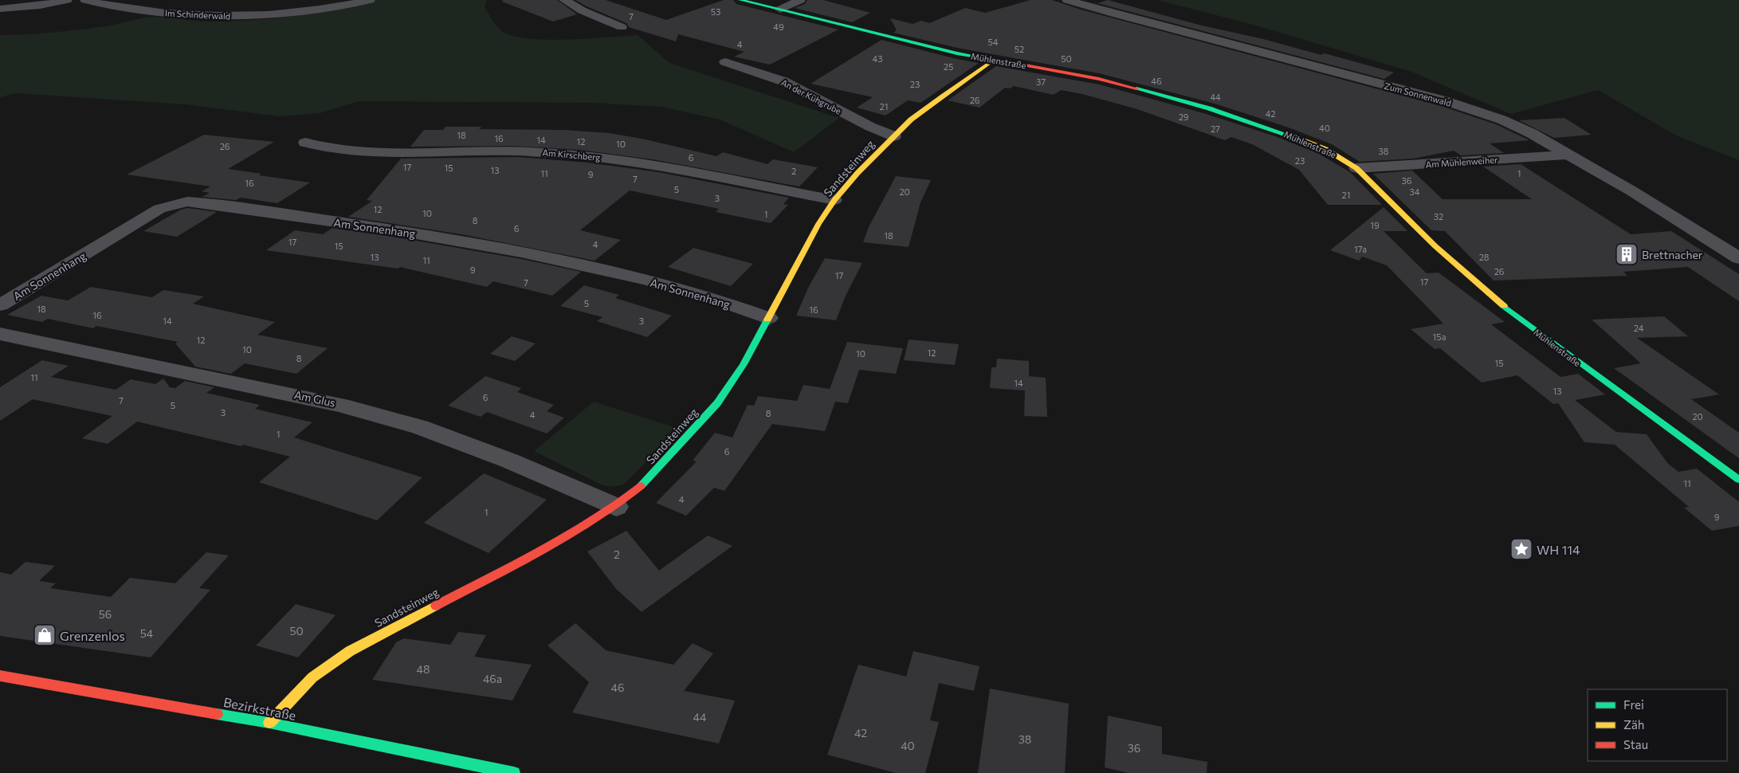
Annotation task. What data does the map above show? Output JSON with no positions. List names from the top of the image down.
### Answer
{
  "streets": {
    "street": [
      "Im Schinderwald",
      "Mühlenstraße",
      "Zum Sonnenwald",
      "An der Kühgrube",
      "Am Kirschberg",
      "Am Mühlenweiher",
      "Sandsteinweg",
      "Am Sonnenhang",
      "Am Glus",
      "Bezirkstraße"
    ]
  },
  "crossings": [
    ["Mühlenstraße", "Am Mühlenweiher"],
    ["Mühlenstraße", "Sandsteinweg"],
    ["Zum Sonnenwald", "Am Mühlenweiher"],
    ["An der Kühgrube", "Sandsteinweg"],
    ["Am Kirschberg", "Sandsteinweg"],
    ["Sandsteinweg", "Am Sonnenhang"],
    ["Sandsteinweg", "Am Glus"],
    ["Sandsteinweg", "Bezirkstraße"]
  ],
  "places": {
    "building": ["Brettnacher"],
    "place": ["WH 114"],
    "shop": ["Grenzenlos"]
  },
  "house_numbers": [
    "53",
    "7",
    "49",
    "54",
    "4",
    "52",
    "43",
    "50",
    "25",
    "46",
    "37",
    "23",
    "44",
    "26",
    "21",
    "42",
    "29",
    "40",
    "27",
    "18",
    "16",
    "14",
    "12",
    "10",
    "26",
    "38",
    "6",
    "23",
    "17",
    "15",
    "13",
    "2",
    "11",
    "1",
    "9",
    "7",
    "36",
    "16",
    "5",
    "20",
    "34",
    "21",
    "3",
    "12",
    "10",
    "1",
    "32",
    "8",
    "19",
    "6",
    "18",
    "17",
    "4",
    "15",
    "17a",
    "13",
    "28",
    "11",
    "9",
    "26",
    "17",
    "17",
    "7",
    "5",
    "18",
    "16",
    "16",
    "14",
    "3",
    "24",
    "15a",
    "12",
    "10",
    "12",
    "10",
    "8",
    "15",
    "11",
    "14",
    "13",
    "6",
    "7",
    "5",
    "3",
    "8",
    "4",
    "20",
    "1",
    "6",
    "11",
    "4",
    "1",
    "9",
    "2",
    "56",
    "50",
    "54",
    "48",
    "46a",
    "46",
    "44",
    "42",
    "38",
    "40",
    "36"
  ],
  "legend": ["Frei", "Zäh", "Stau"]
}
